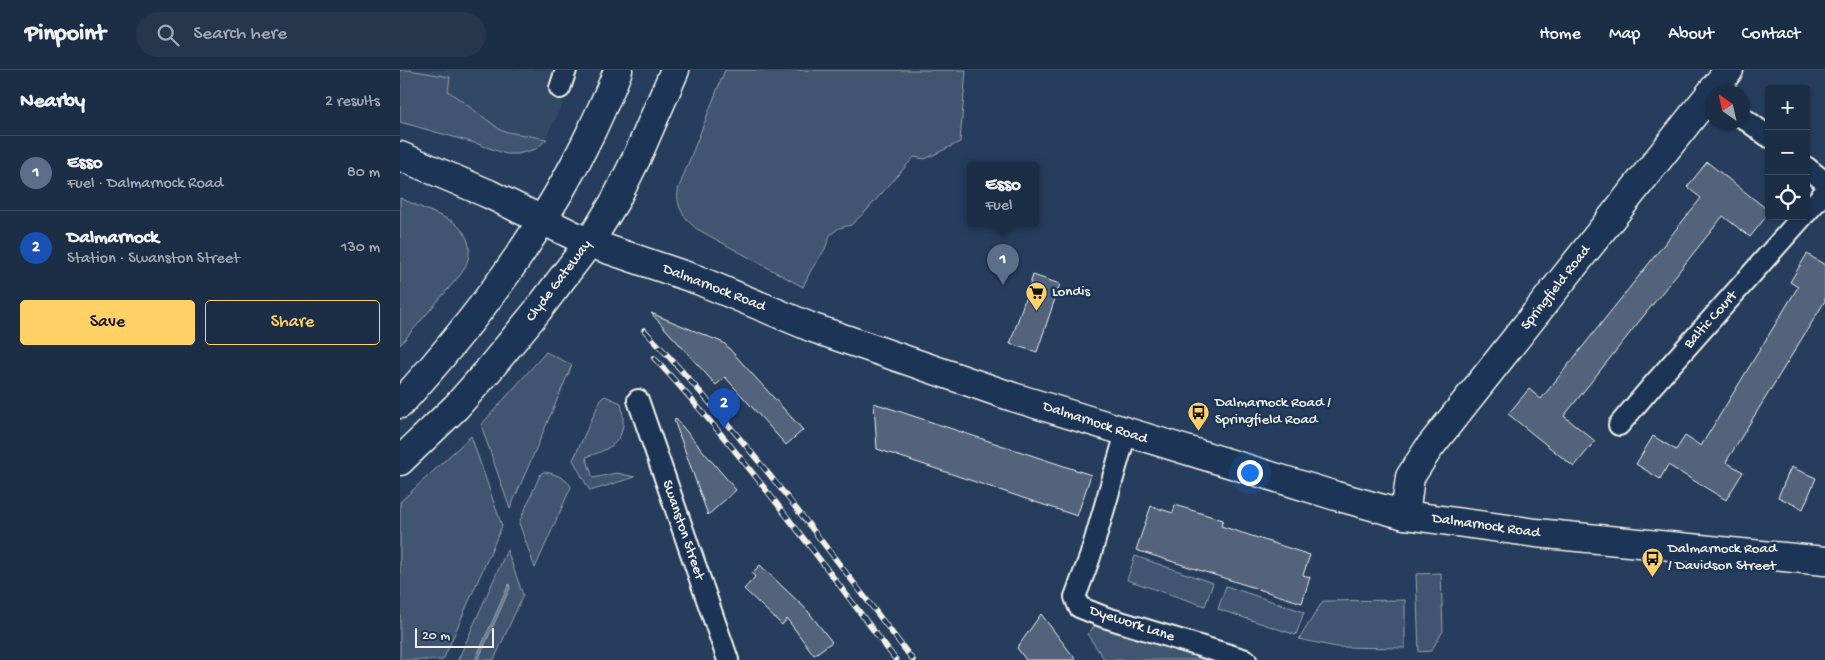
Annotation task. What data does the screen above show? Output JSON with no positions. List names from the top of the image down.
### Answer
{
  "streets": {
    "main road": ["Clyde Gateway", "Dalmarnock Road", "Springfield Road"],
    "street": ["Baltic Court", "Swanston Street", "Dyework Lane"]
  },
  "crossings": [
    ["Clyde Gateway", "Dalmarnock Road"],
    ["Dalmarnock Road", "Springfield Road"],
    ["Dalmarnock Road", "Dyework Lane"]
  ],
  "places": {
    "supermarket": ["Londis"],
    "bus stop": ["Dalmarnock Road / Springfield Road", "Dalmarnock Road / Davidson Street"]
  },
  "scale_bar": "20 m",
  "north": "top left",
  "page": {
    "header": "Pinpoint",
    "search": "Search here",
    "nav": [
      "Home",
      "Map",
      "About",
      "Contact"
    ],
    "heading": ["Nearby", "2 results"],
    "map_buttons": ["+", "−"],
    "list": [
      {
        "mark": "1",
        "name": "Esso",
        "note": "Fuel · Dalmarnock Road",
        "value": "80 m"
      },
      {
        "mark": "2",
        "name": "Dalmarnock",
        "note": "Station · Swanston Street",
        "value": "130 m"
      }
    ],
    "popup": ["Esso", "Fuel"],
    "pins": ["1", "2"],
    "buttons": ["Save", "Share"],
    "scale": "20 m"
  }
}
